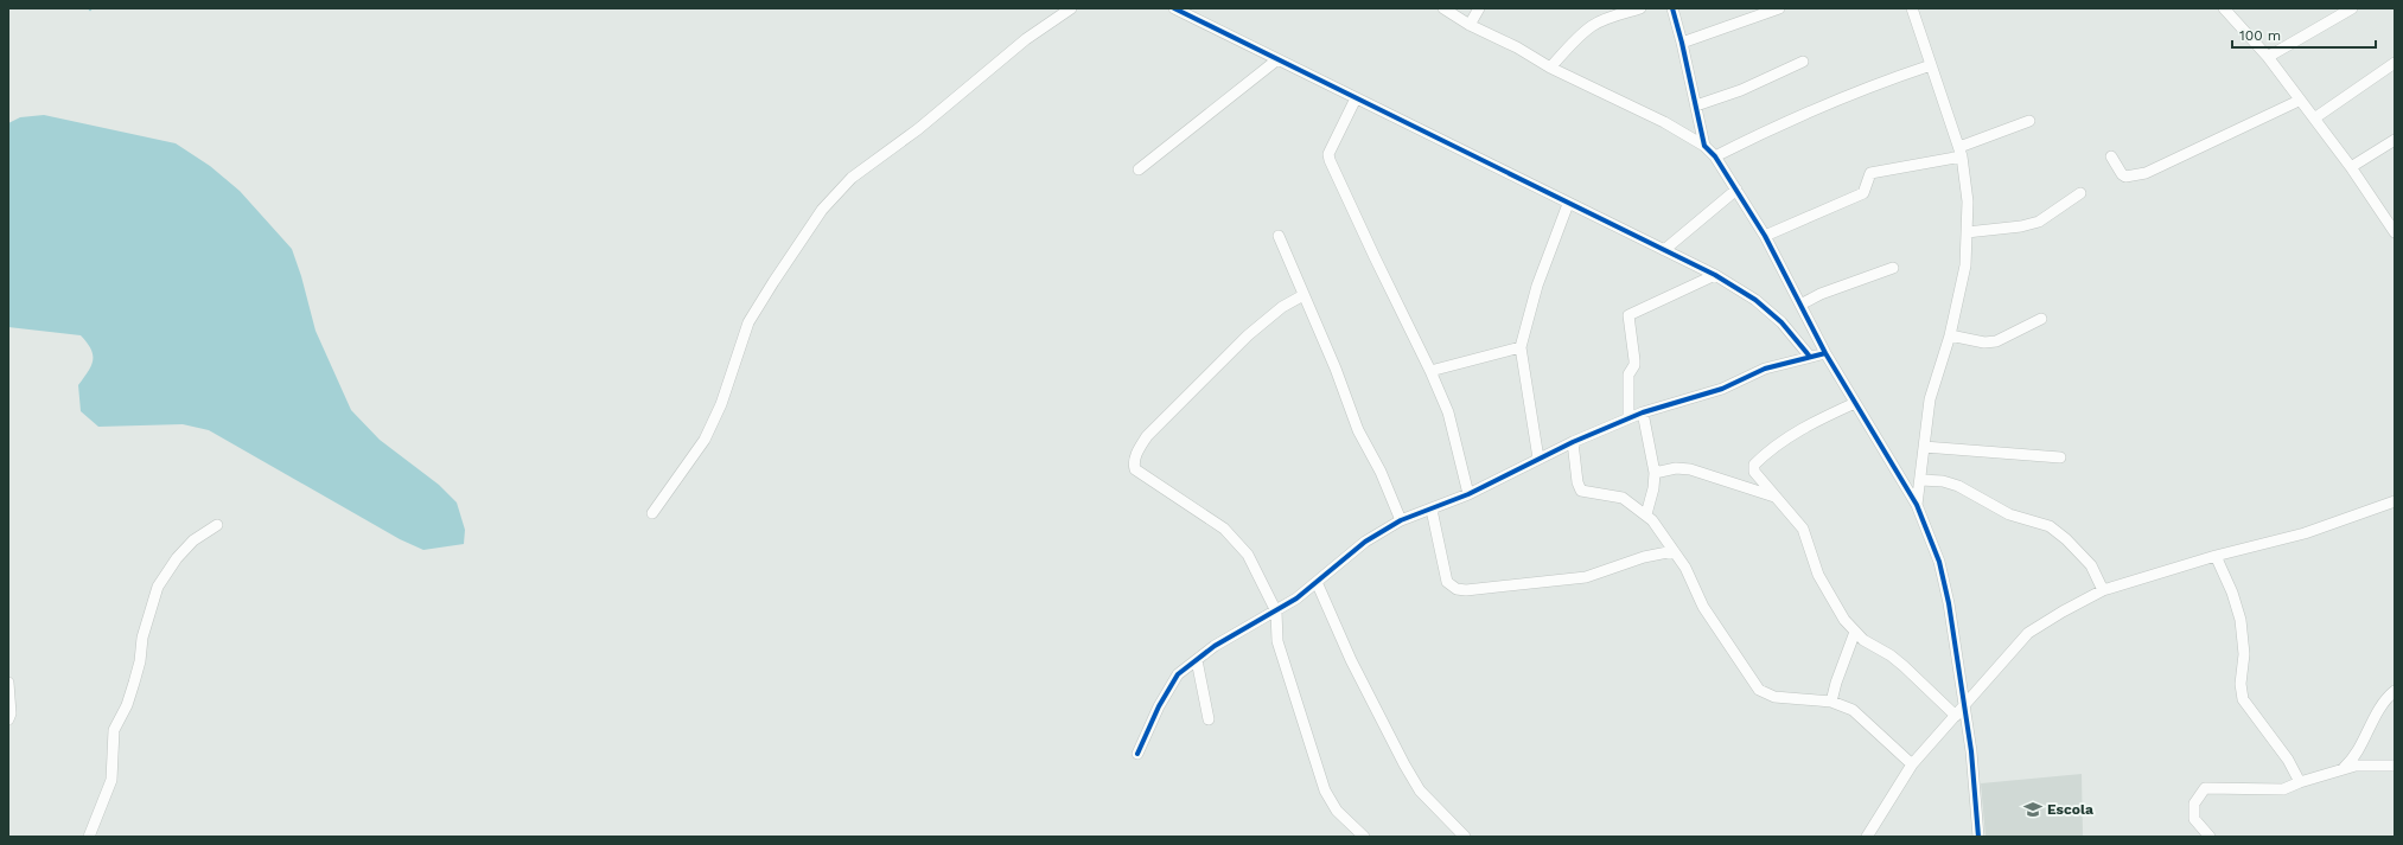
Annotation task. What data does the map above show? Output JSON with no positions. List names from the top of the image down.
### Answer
{
  "places": {
    "school or university": ["Escola"]
  },
  "scale_bar": "100 m"
}
